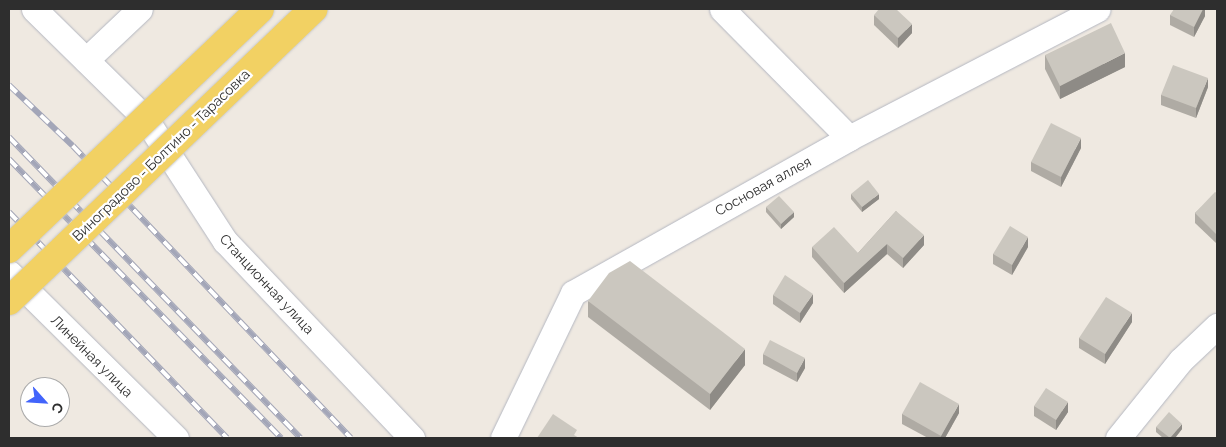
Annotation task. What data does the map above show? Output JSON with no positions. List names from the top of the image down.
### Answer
{
  "streets": {
    "main road": ["Виноградово - Болтино - Тарасовка"],
    "street": ["Сосновая аллея", "Станционная улица", "Линейная улица"]
  },
  "north": "bottom right"
}
